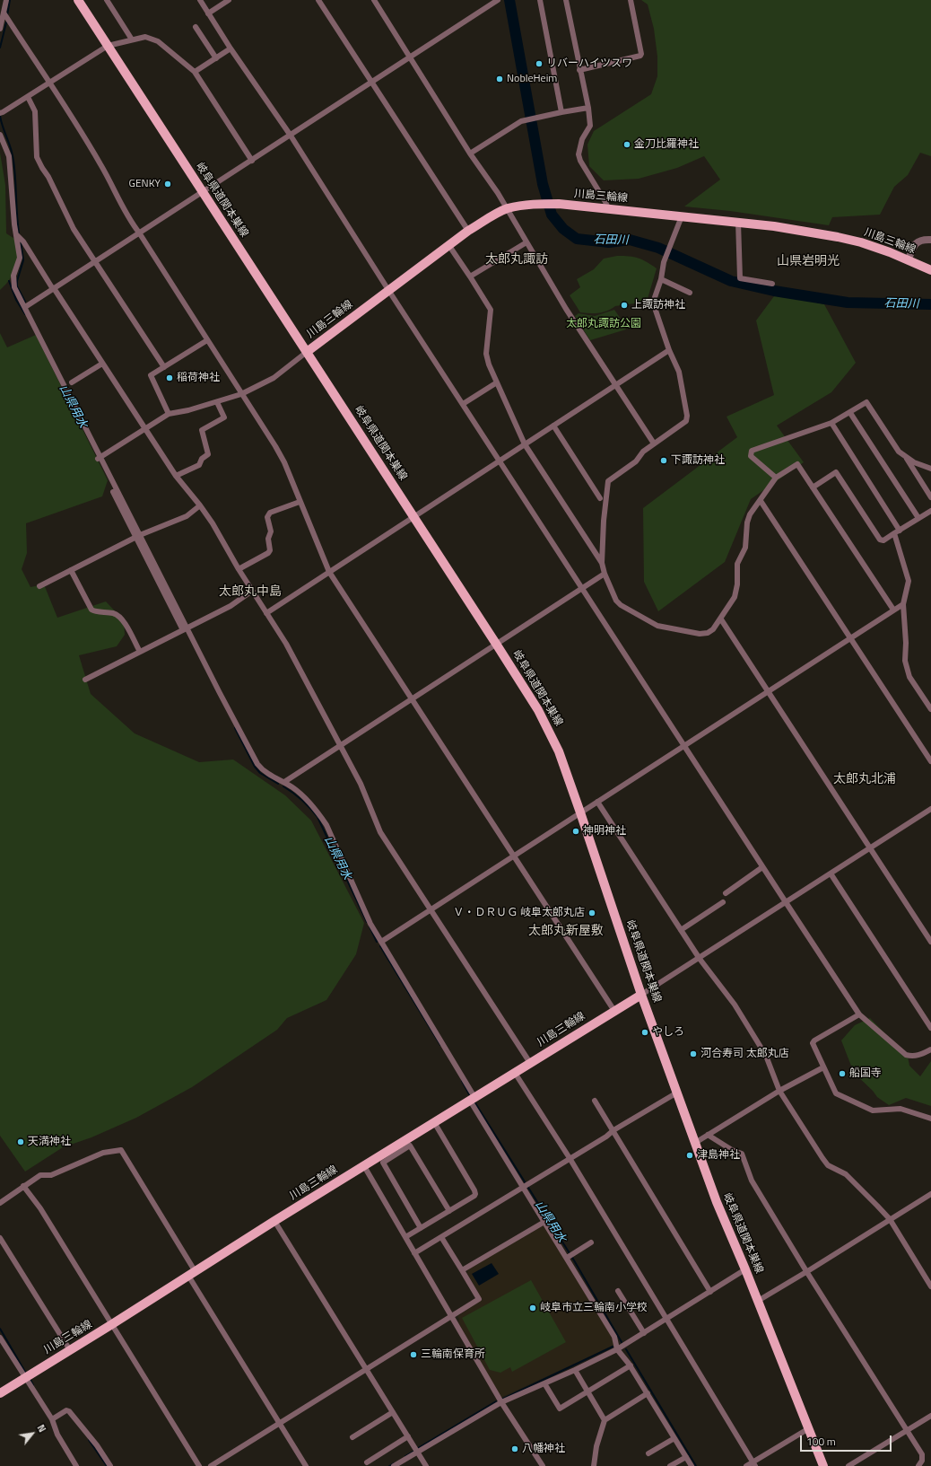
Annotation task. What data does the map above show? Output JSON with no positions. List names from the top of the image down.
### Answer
{
  "streets": {
    "main road": ["川島三輪線", "岐阜県道関本巣線"]
  },
  "crossings": [
    ["川島三輪線", "岐阜県道関本巣線"]
  ],
  "districts": [
    "太郎丸諏訪",
    "山県岩明光",
    "太郎丸中島",
    "太郎丸北浦",
    "太郎丸新屋敷"
  ],
  "water": ["石田川", "山県用水"],
  "parks": ["太郎丸諏訪公園"],
  "places": [
    "リバーハイツスワ",
    "NobleHeim",
    "金刀比羅神社",
    "GENKY",
    "上諏訪神社",
    "稲荷神社",
    "下諏訪神社",
    "神明神社",
    "Ｖ・ＤＲＵＧ 岐阜太郎丸店",
    "やしろ",
    "河合寿司 太郎丸店",
    "船国寺",
    "天満神社",
    "津島神社",
    "岐阜市立三輪南小学校",
    "三輪南保育所",
    "八幡神社"
  ],
  "scale_bar": "100 m",
  "north": "top right"
}
